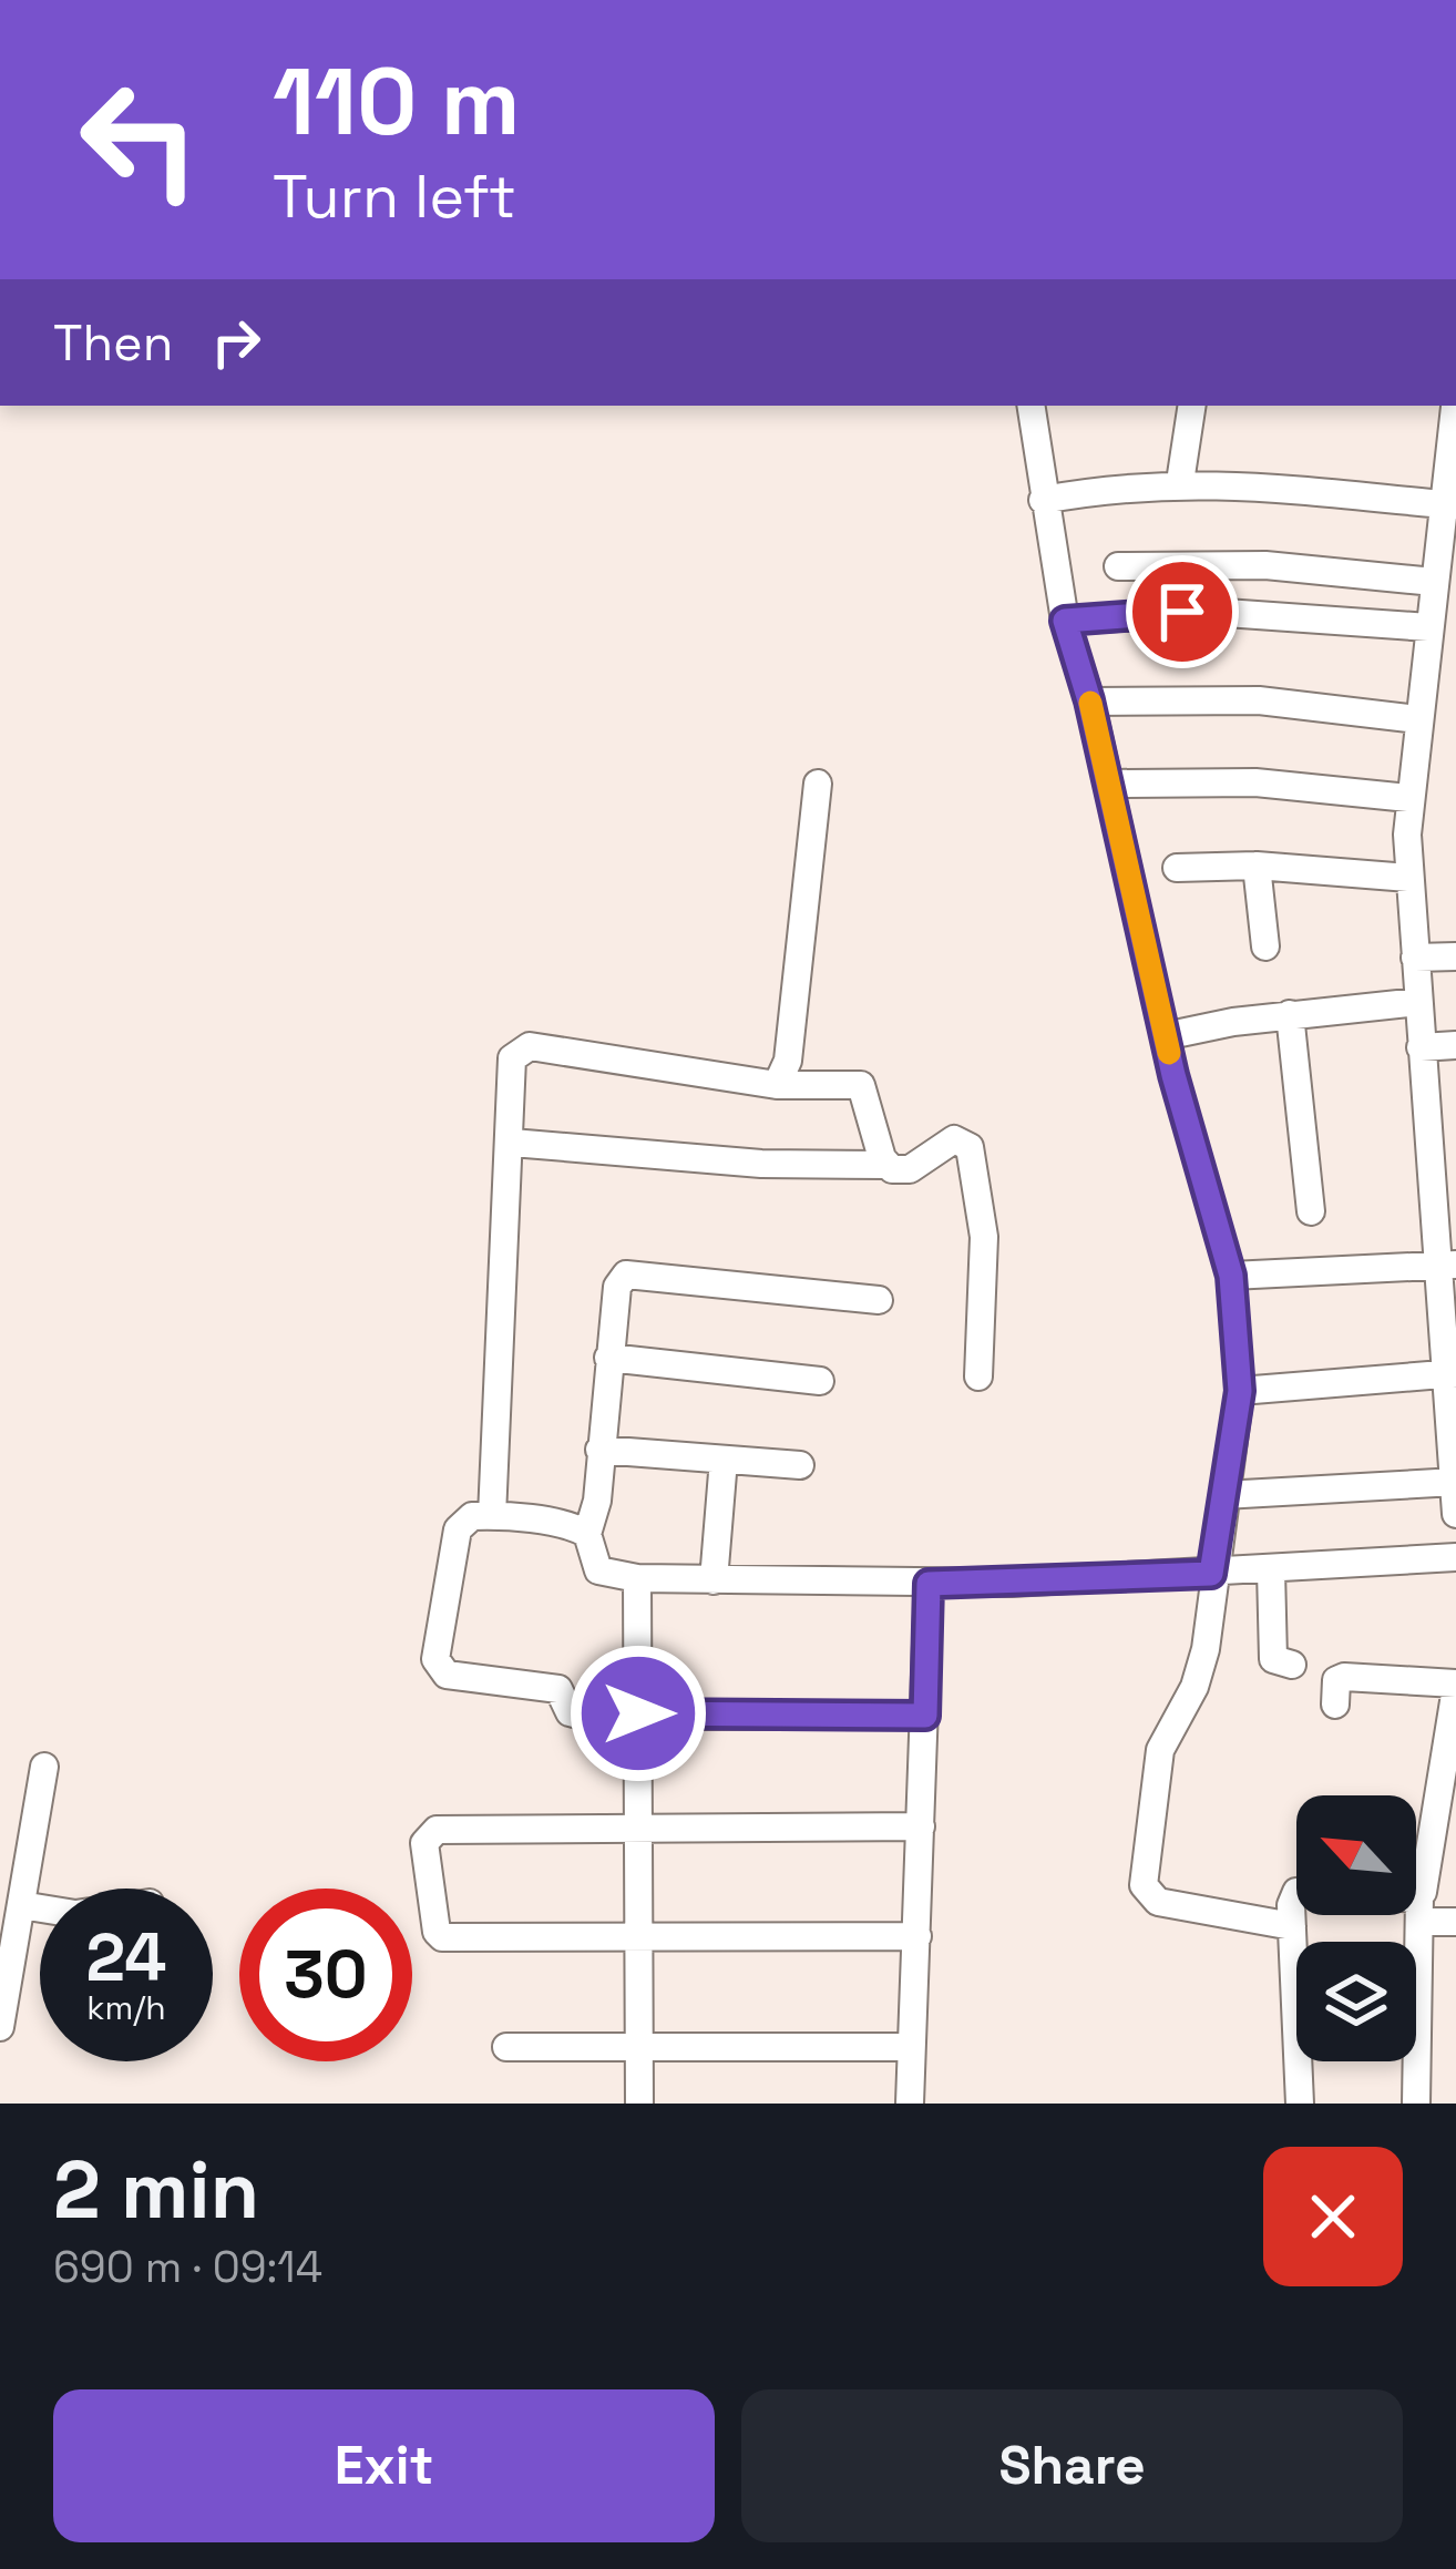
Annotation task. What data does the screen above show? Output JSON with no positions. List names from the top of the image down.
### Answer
{
  "north": "top left",
  "page": {
    "turn": ["110 m", "Turn left"],
    "then": "Then",
    "speed": "24 km/h",
    "limit": "30",
    "heading": ["2 min", "690 m · 09:14"],
    "buttons": ["Exit", "Share"]
  }
}
